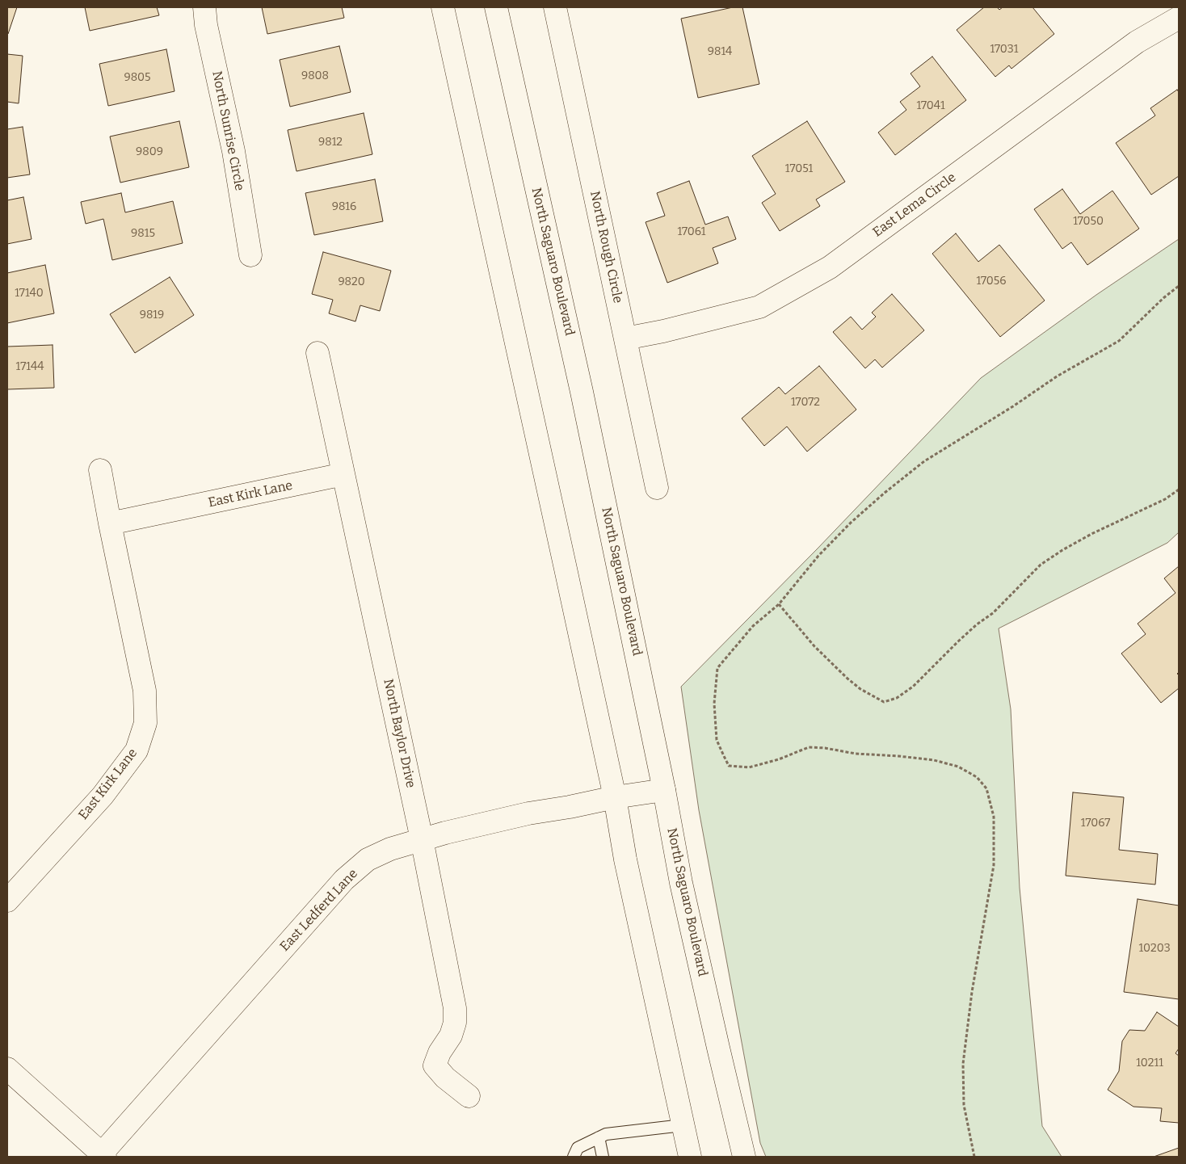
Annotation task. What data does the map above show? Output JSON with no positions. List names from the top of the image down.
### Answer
{
  "streets": {
    "street": [
      "North Sunrise Circle",
      "East Lema Circle",
      "North Rough Circle",
      "North Saguaro Boulevard",
      "East Kirk Lane",
      "North Baylor Drive",
      "East Ledferd Lane"
    ]
  },
  "crossings": [
    ["East Lema Circle", "North Rough Circle"],
    ["North Saguaro Boulevard", "East Ledferd Lane"],
    ["East Kirk Lane", "North Baylor Drive"],
    ["North Baylor Drive", "East Ledferd Lane"]
  ],
  "house_numbers": [
    "17031",
    "9814",
    "9808",
    "9805",
    "17041",
    "9812",
    "9809",
    "17051",
    "9816",
    "17050",
    "17061",
    "9815",
    "17056",
    "9820",
    "17140",
    "9819",
    "17144",
    "17072",
    "17067",
    "10203",
    "10211"
  ]
}
